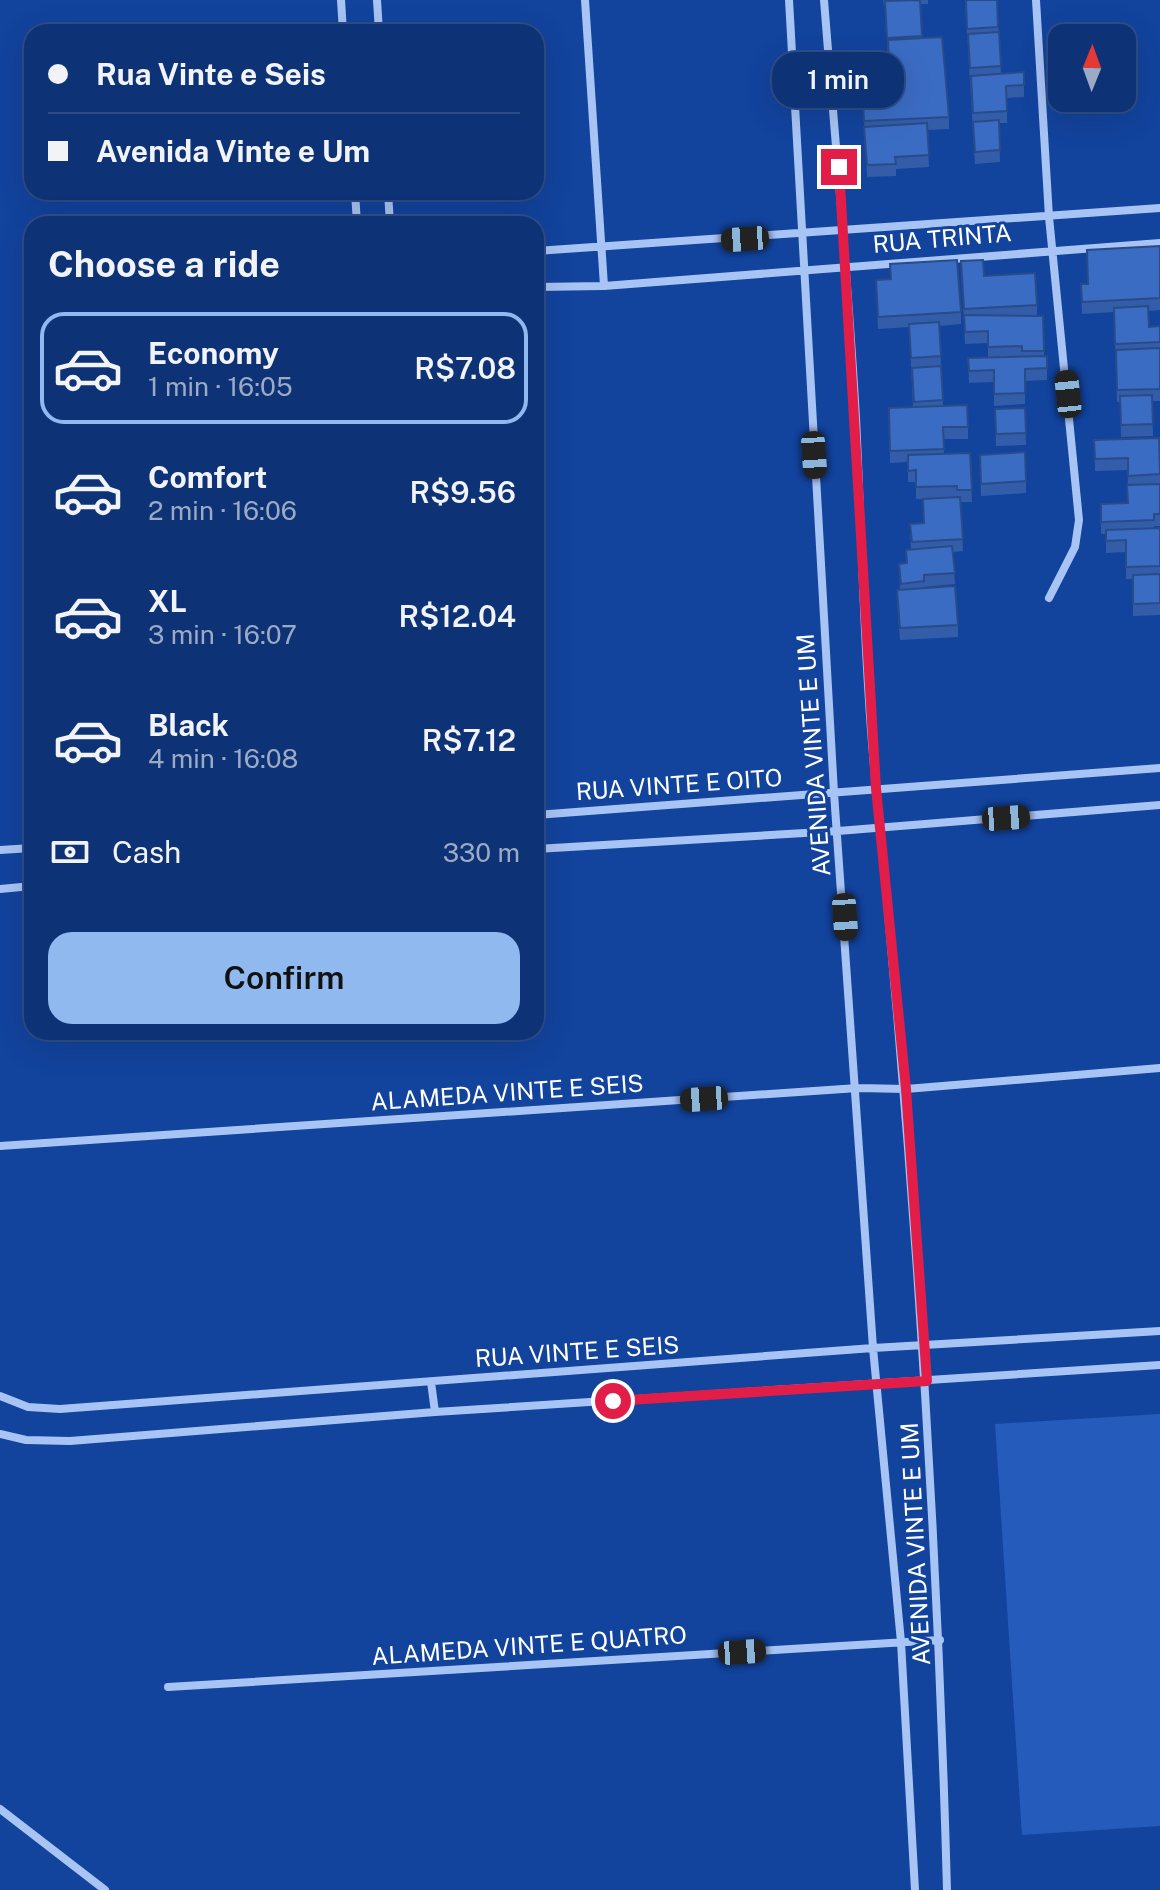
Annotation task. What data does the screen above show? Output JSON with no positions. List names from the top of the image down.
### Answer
{
  "streets": {
    "street": [
      "RUA TRINTA",
      "AVENIDA VINTE E UM",
      "RUA VINTE E OITO",
      "ALAMEDA VINTE E SEIS",
      "RUA VINTE E SEIS",
      "ALAMEDA VINTE E QUATRO"
    ]
  },
  "crossings": [
    ["RUA TRINTA", "AVENIDA VINTE E UM"],
    ["AVENIDA VINTE E UM", "RUA VINTE E OITO"],
    ["AVENIDA VINTE E UM", "ALAMEDA VINTE E SEIS"],
    ["AVENIDA VINTE E UM", "RUA VINTE E SEIS"],
    ["AVENIDA VINTE E UM", "ALAMEDA VINTE E QUATRO"]
  ],
  "north": "top",
  "page": {
    "banner": ["Rua Vinte e Seis", "Avenida Vinte e Um"],
    "bubble": "1 min",
    "heading": "Choose a ride",
    "list": [
      {
        "name": "Economy",
        "note": "1 min · 16:05",
        "value": "R$7.08"
      },
      {
        "name": "Comfort",
        "note": "2 min · 16:06",
        "value": "R$9.56"
      },
      {
        "name": "XL",
        "note": "3 min · 16:07",
        "value": "R$12.04"
      },
      {
        "name": "Black",
        "note": "4 min · 16:08",
        "value": "R$7.12"
      }
    ],
    "pay": ["Cash", "330 m"],
    "buttons": "Confirm"
  }
}
